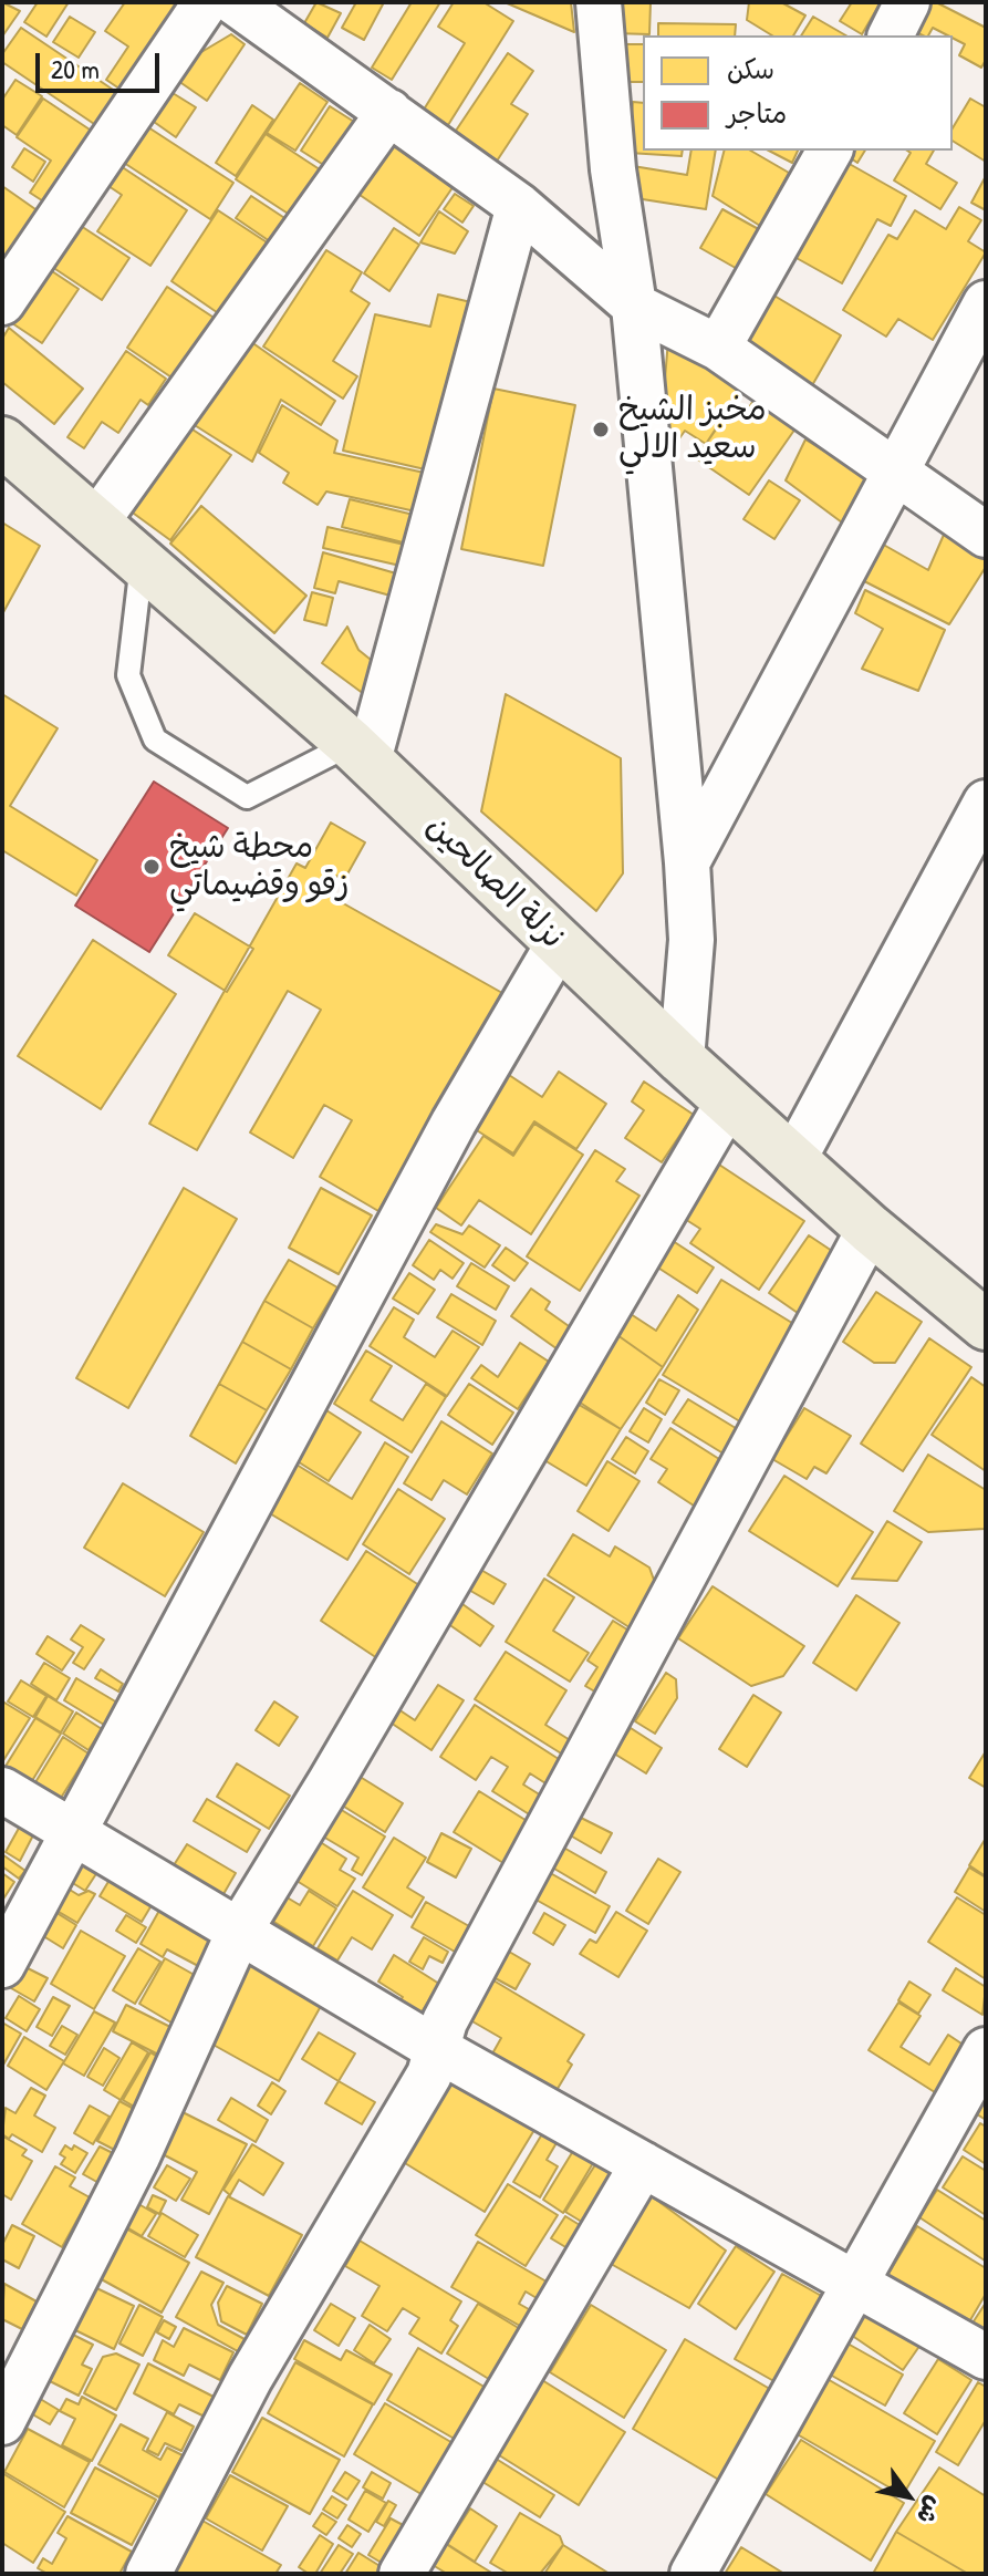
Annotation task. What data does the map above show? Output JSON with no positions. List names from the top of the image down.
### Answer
{
  "streets": {
    "main road": ["نزلة الصالحين"]
  },
  "places": ["مخبز الشيخ سعيد الالي", "محطة شيخ زقو وقضيماتي"],
  "legend": ["سكن", "متاجر"],
  "scale_bar": "20 m",
  "north": "bottom right"
}
